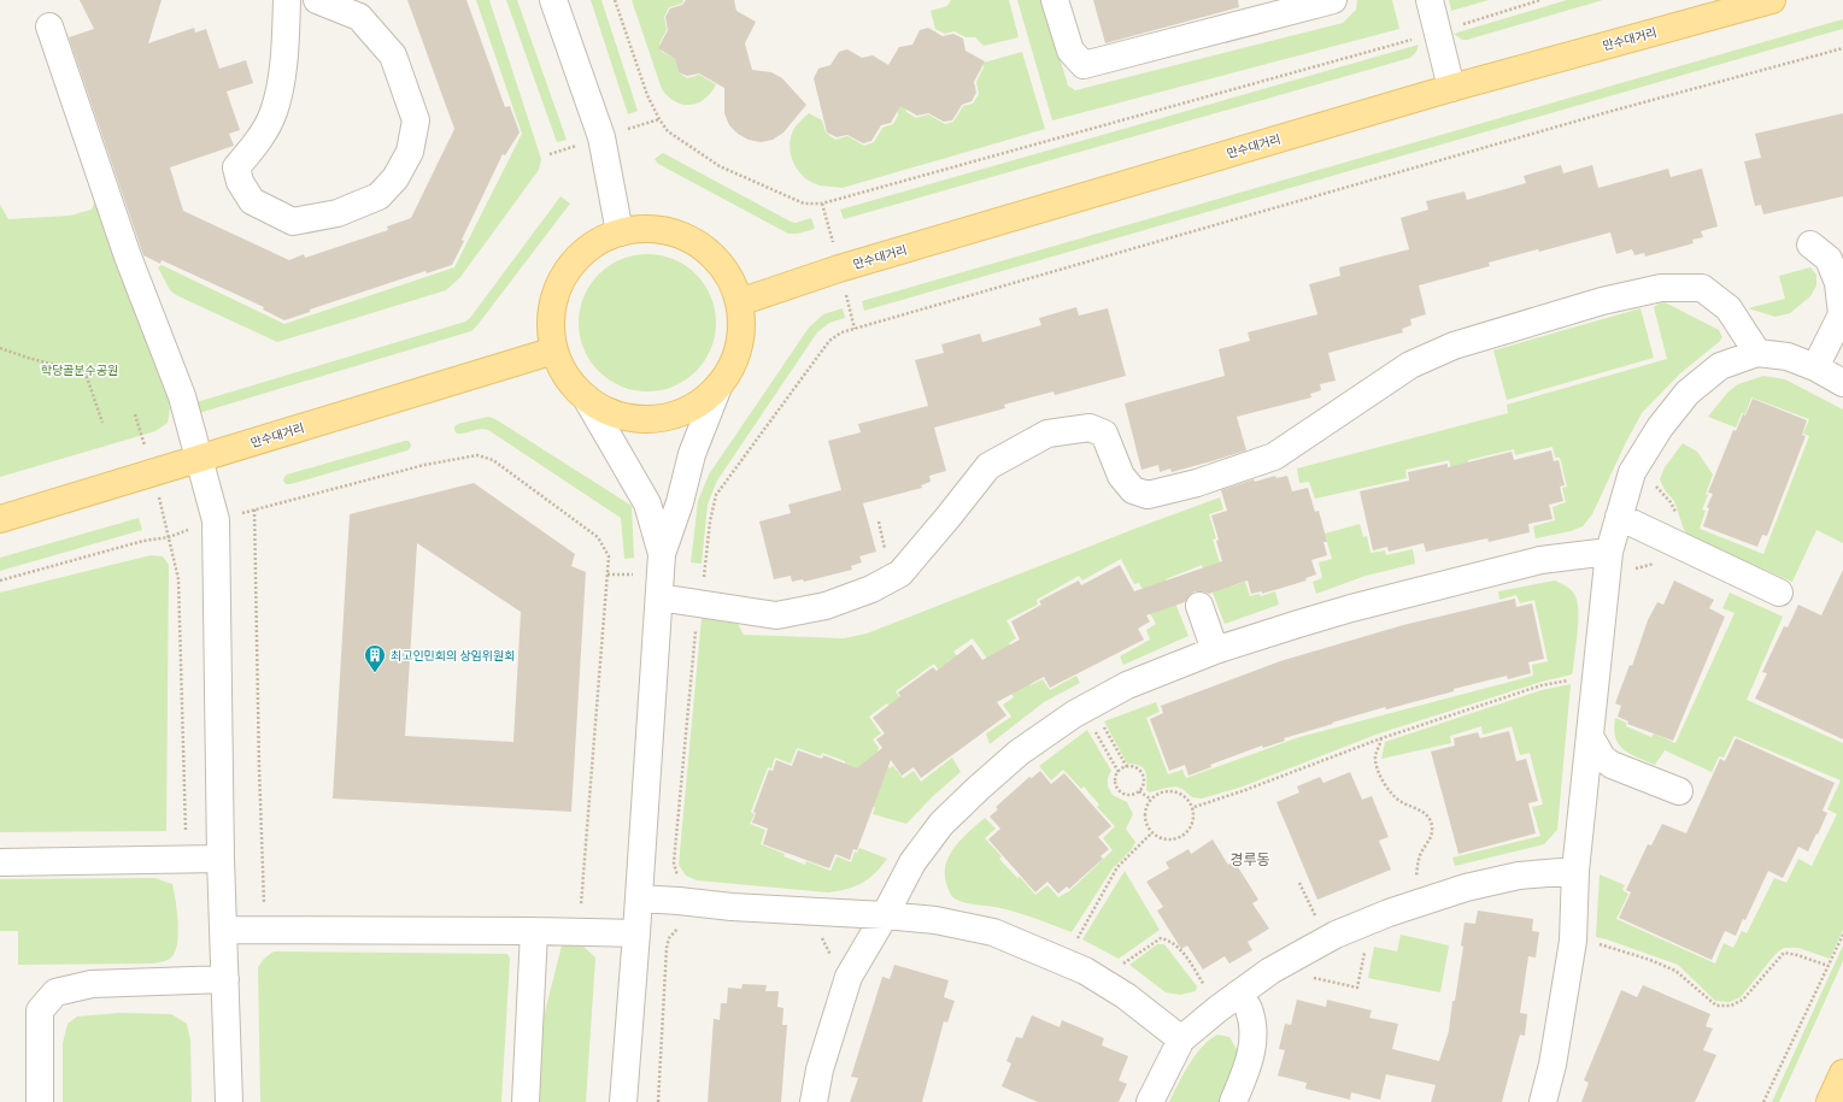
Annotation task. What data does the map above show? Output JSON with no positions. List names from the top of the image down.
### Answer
{
  "streets": {
    "main road": ["만수대거리"]
  },
  "districts": ["경루동"],
  "parks": ["학당골분수공원"],
  "places": {
    "building": ["최고인민회의 상임위원회"]
  }
}
